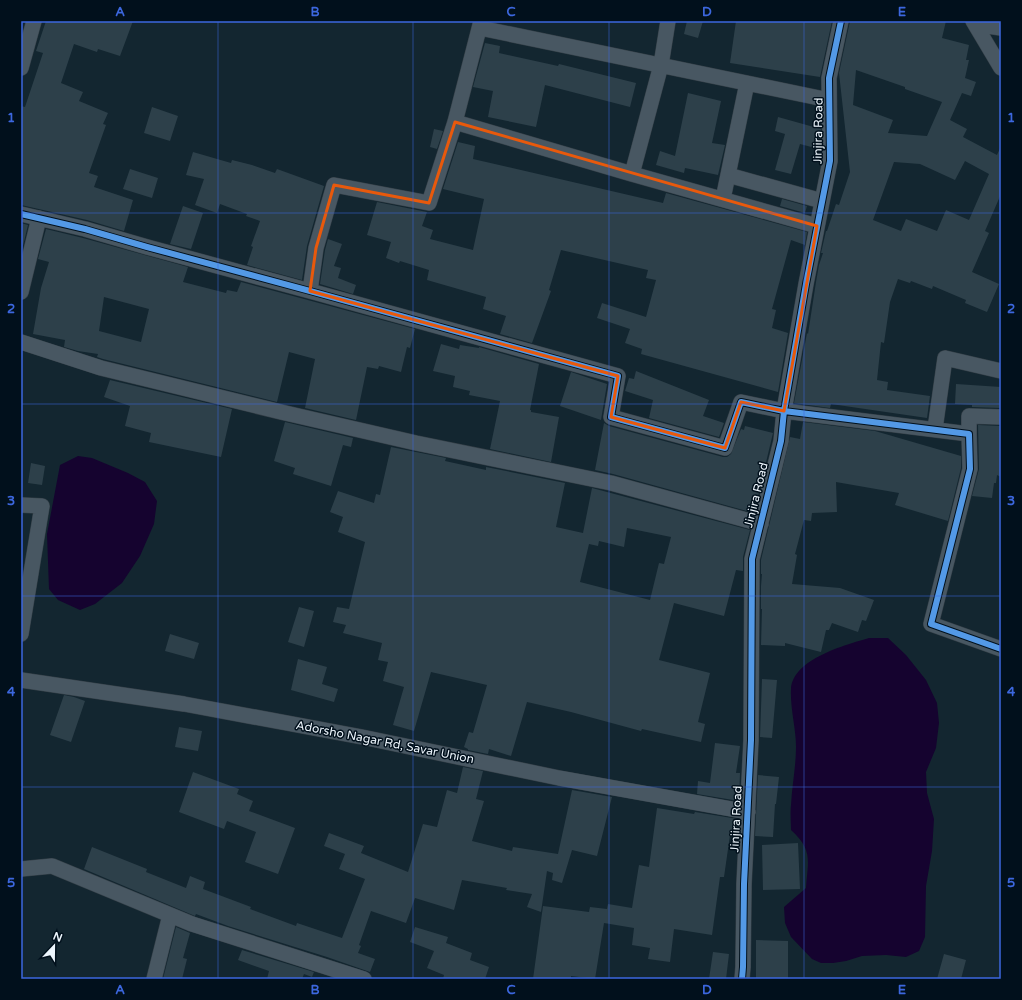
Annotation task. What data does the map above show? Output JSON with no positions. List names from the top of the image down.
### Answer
{
  "streets": {
    "street": ["Jinjira Road", "Adorsho Nagar Rd, Savar Union"]
  },
  "crossings": [
    ["Jinjira Road", "Adorsho Nagar Rd, Savar Union"]
  ],
  "north": "top",
  "grid": {
    "columns": [
      "A",
      "B",
      "C",
      "D",
      "E"
    ],
    "rows": [
      "1",
      "2",
      "3",
      "4",
      "5"
    ]
  }
}
